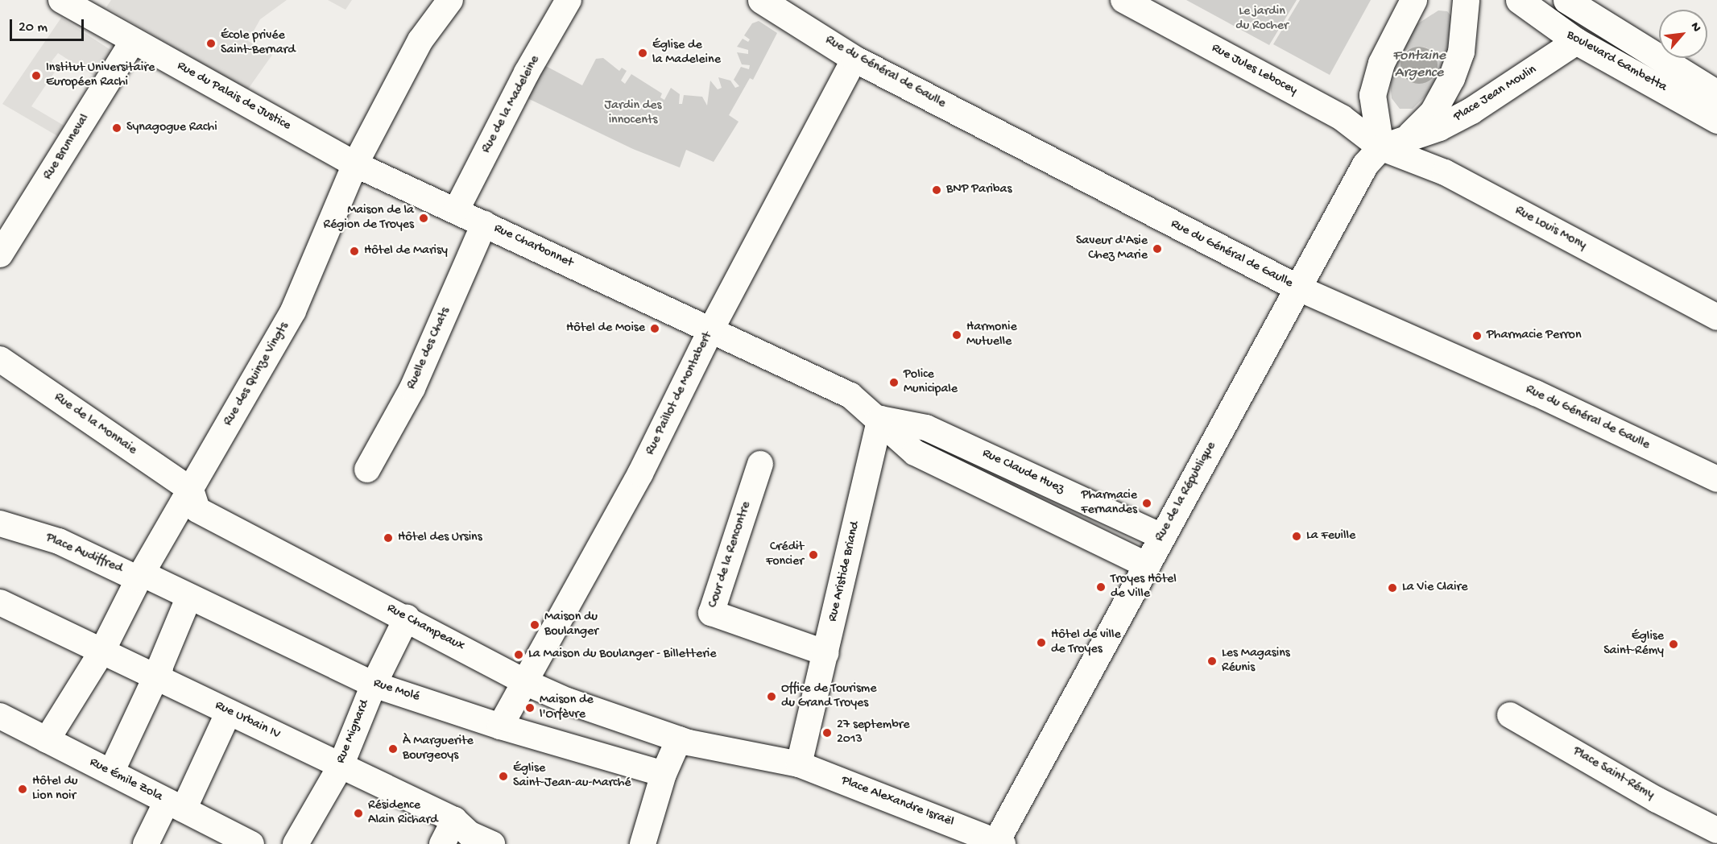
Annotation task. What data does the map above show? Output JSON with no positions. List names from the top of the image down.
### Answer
{
  "streets": {
    "street": [
      "Boulevard Gambetta",
      "Rue Jules Lebocey",
      "Rue du Général de Gaulle",
      "Place Jean Moulin",
      "Rue du Palais de Justice",
      "Rue de la Madeleine",
      "Rue Brunneval",
      "Rue Louis Mony",
      "Rue Charbonnet",
      "Ruelle des Chats",
      "Rue des Quinze Vingts",
      "Rue Paillot de Montabert",
      "Rue de la Monnaie",
      "Rue Claude Huez",
      "Rue de la République",
      "Place Audiffred",
      "Cour de la Rencontre",
      "Rue Aristide Briand",
      "Rue Champeaux",
      "Rue Molé",
      "Rue Urbain IV",
      "Rue Mignard",
      "Place Saint-Rémy",
      "Rue Émile Zola",
      "Place Alexandre Israël"
    ]
  },
  "crossings": [
    ["Boulevard Gambetta", "Place Jean Moulin"],
    ["Rue Jules Lebocey", "Place Jean Moulin"],
    ["Rue Jules Lebocey", "Rue Louis Mony"],
    ["Rue Jules Lebocey", "Rue de la République"],
    ["Rue du Général de Gaulle", "Rue Paillot de Montabert"],
    ["Rue du Général de Gaulle", "Rue de la République"],
    ["Place Jean Moulin", "Rue Louis Mony"],
    ["Place Jean Moulin", "Rue de la République"],
    ["Rue du Palais de Justice", "Rue Brunneval"],
    ["Rue du Palais de Justice", "Rue Charbonnet"],
    ["Rue du Palais de Justice", "Rue des Quinze Vingts"],
    ["Rue de la Madeleine", "Rue Charbonnet"],
    ["Rue Louis Mony", "Rue de la République"],
    ["Rue Charbonnet", "Ruelle des Chats"],
    ["Rue Charbonnet", "Rue des Quinze Vingts"],
    ["Rue Charbonnet", "Rue Paillot de Montabert"],
    ["Rue Charbonnet", "Rue Claude Huez"],
    ["Rue des Quinze Vingts", "Rue de la Monnaie"],
    ["Rue des Quinze Vingts", "Place Audiffred"],
    ["Rue des Quinze Vingts", "Rue Champeaux"],
    ["Rue des Quinze Vingts", "Rue Molé"],
    ["Rue des Quinze Vingts", "Rue Urbain IV"],
    ["Rue des Quinze Vingts", "Rue Émile Zola"],
    ["Rue Paillot de Montabert", "Rue Claude Huez"],
    ["Rue Paillot de Montabert", "Rue Champeaux"],
    ["Rue Paillot de Montabert", "Rue Molé"],
    ["Rue de la Monnaie", "Rue Champeaux"],
    ["Rue Claude Huez", "Rue de la République"],
    ["Rue Claude Huez", "Rue Aristide Briand"],
    ["Rue de la République", "Place Alexandre Israël"],
    ["Place Audiffred", "Rue Molé"],
    ["Cour de la Rencontre", "Rue Aristide Briand"],
    ["Rue Aristide Briand", "Place Alexandre Israël"],
    ["Rue Champeaux", "Rue Mignard"],
    ["Rue Champeaux", "Place Alexandre Israël"],
    ["Rue Molé", "Rue Mignard"],
    ["Rue Urbain IV", "Rue Mignard"]
  ],
  "water": ["Fontaine Argence"],
  "parks": ["Le jardin du Rocher", "Jardin des innocents"],
  "places": [
    "École privée Saint-Bernard",
    "Église de la Madeleine",
    "Institut Universitaire Européen Rachi",
    "Synagogue Rachi",
    "BNP Paribas",
    "Maison de la Région de Troyes",
    "Saveur d'Asie Chez Marie",
    "Hôtel de Marisy",
    "Hôtel de Moise",
    "Harmonie Mutuelle",
    "Pharmacie Perron",
    "Police Municipale",
    "Pharmacie Fernandes",
    "La Feuille",
    "Hôtel des Ursins",
    "Crédit Foncier",
    "Troyes Hôtel de Ville",
    "La Vie Claire",
    "Maison du Boulanger",
    "Hôtel de ville de Troyes",
    "Église Saint-Rémy",
    "La Maison du Boulanger - Billetterie",
    "Les Magasins Réunis",
    "Office de Tourisme du Grand Troyes",
    "Maison de l'Orfèvre",
    "27 septembre 2013",
    "À Marguerite Bourgeoys",
    "Église Saint-Jean-au-Marché",
    "Hôtel du Lion noir",
    "Résidence Alain Richard"
  ],
  "scale_bar": "20 m",
  "north": "top right"
}
